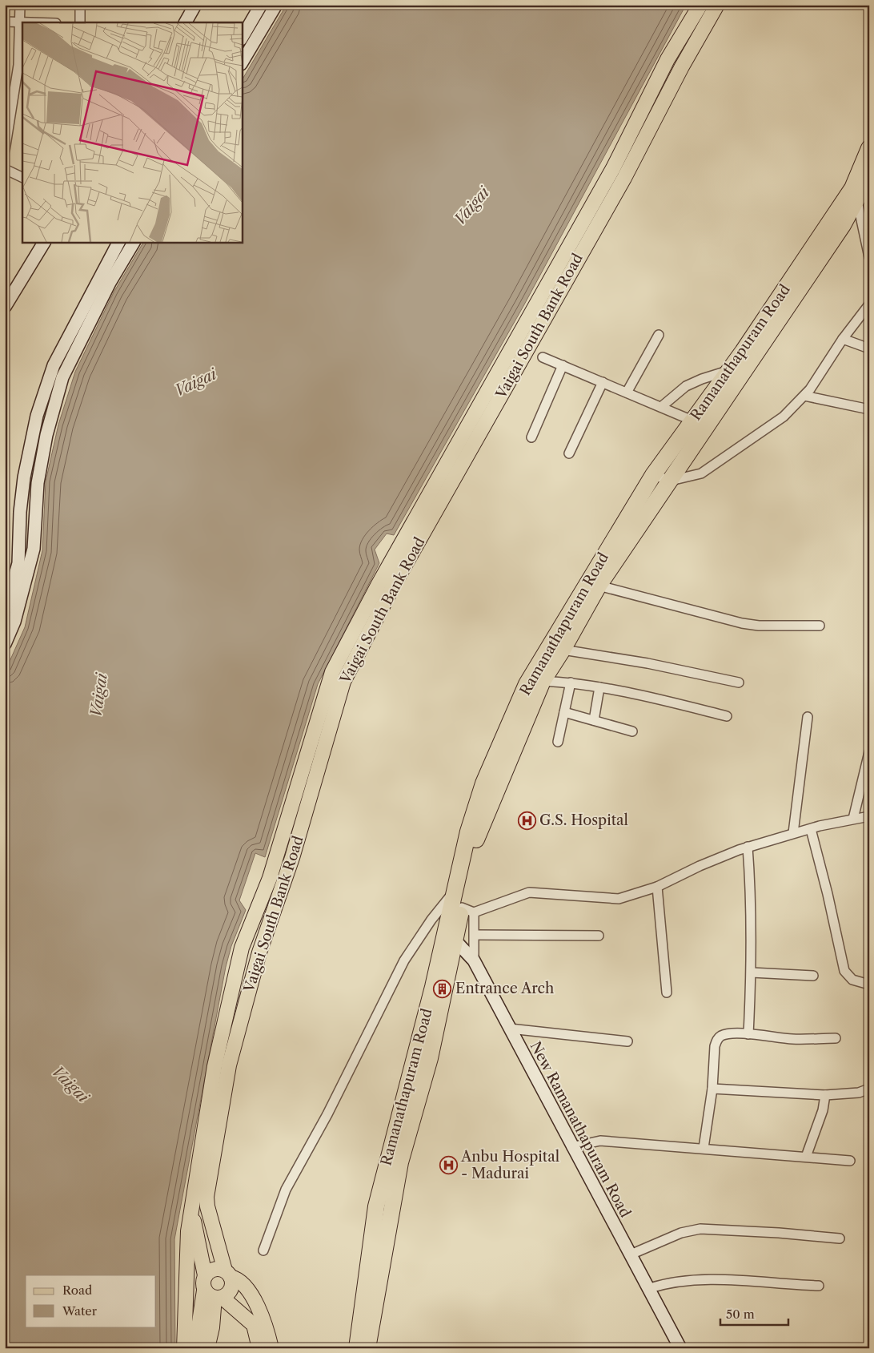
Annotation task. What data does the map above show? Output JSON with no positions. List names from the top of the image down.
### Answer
{
  "streets": {
    "highway": ["Ramanathapuram Road"],
    "main road": ["Vaigai South Bank Road"],
    "street": ["New Ramanathapuram Road"]
  },
  "crossings": [
    ["Ramanathapuram Road", "New Ramanathapuram Road"]
  ],
  "water": ["Vaigai"],
  "places": {
    "hospital": ["G.S. Hospital", "Anbu Hospital - Madurai"],
    "building": ["Entrance Arch"]
  },
  "legend": ["Road", "Water"],
  "scale_bar": "50 m"
}
